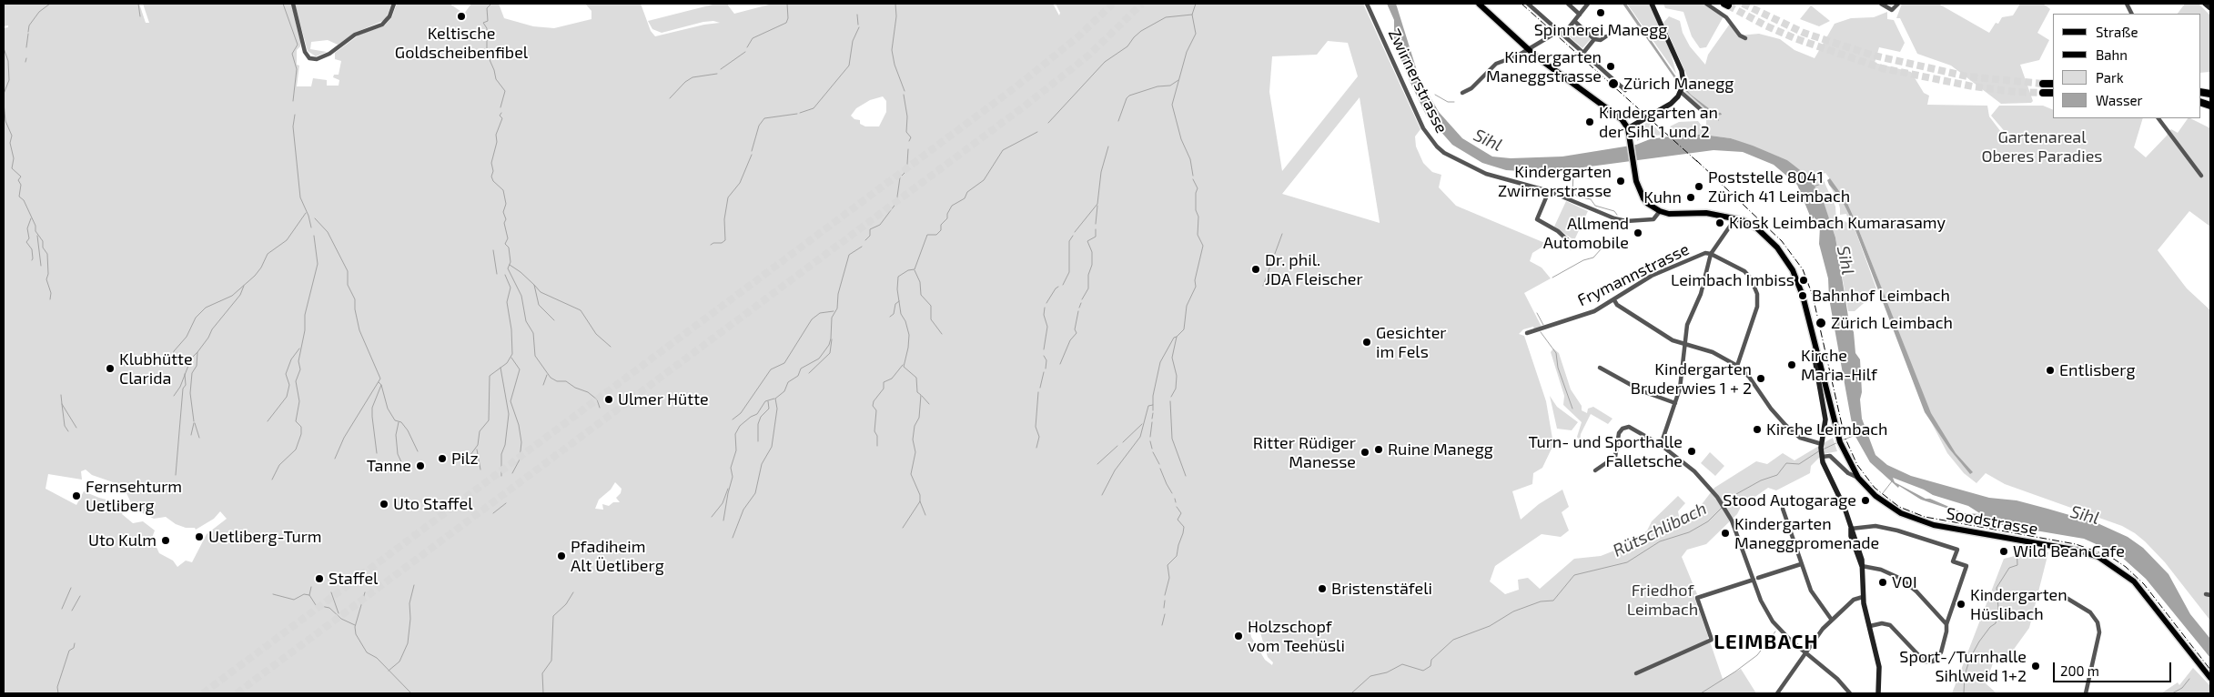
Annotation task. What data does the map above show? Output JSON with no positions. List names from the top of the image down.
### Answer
{
  "streets": {
    "main road": ["Soodstrasse"],
    "street": ["Zwirnerstrasse", "Frymannstrasse"]
  },
  "crossings": [
    ["Zwirnerstrasse", "Soodstrasse"],
    ["Frymannstrasse", "Soodstrasse"]
  ],
  "districts": ["LEIMBACH"],
  "water": ["Sihl", "Rütschlibach"],
  "parks": ["Gartenareal Oberes Paradies", "Friedhof Leimbach"],
  "places": [
    "Spinnerei Manegg",
    "Keltische Goldscheibenfibel",
    "Kindergarten Maneggstrasse",
    "Zürich Manegg",
    "Kindergarten an der Sihl 1 und 2",
    "Kindergarten Zwirnerstrasse",
    "Poststelle 8041 Zürich 41 Leimbach",
    "Kuhn",
    "Kiosk Leimbach Kumarasamy",
    "Allmend Automobile",
    "Dr. phil. JDA Fleischer",
    "Leimbach Imbiss",
    "Bahnhof Leimbach",
    "Zürich Leimbach",
    "Gesichter im Fels",
    "Kirche Maria-Hilf",
    "Klubhütte Clarida",
    "Entlisberg",
    "Kindergarten Bruderwies 1 + 2",
    "Ulmer Hütte",
    "Kirche Leimbach",
    "Ruine Manegg",
    "Turn- und Sporthalle Falletsche",
    "Ritter Rüdiger Manesse",
    "Pilz",
    "Tanne",
    "Fernsehturm Uetliberg",
    "Stood Autogarage",
    "Uto Staffel",
    "Kindergarten Maneggpromenade",
    "Uetliberg-Turm",
    "Uto Kulm",
    "Wild Bean Cafe",
    "Pfadiheim Alt Üetliberg",
    "Staffel",
    "VOI",
    "Bristenstäfeli",
    "Kindergarten Hüslibach",
    "Holzschopf vom Teehüsli",
    "Sport-/Turnhalle Sihlweid 1+2"
  ],
  "legend": [
    "Straße",
    "Bahn",
    "Park",
    "Wasser"
  ],
  "scale_bar": "200 m"
}
